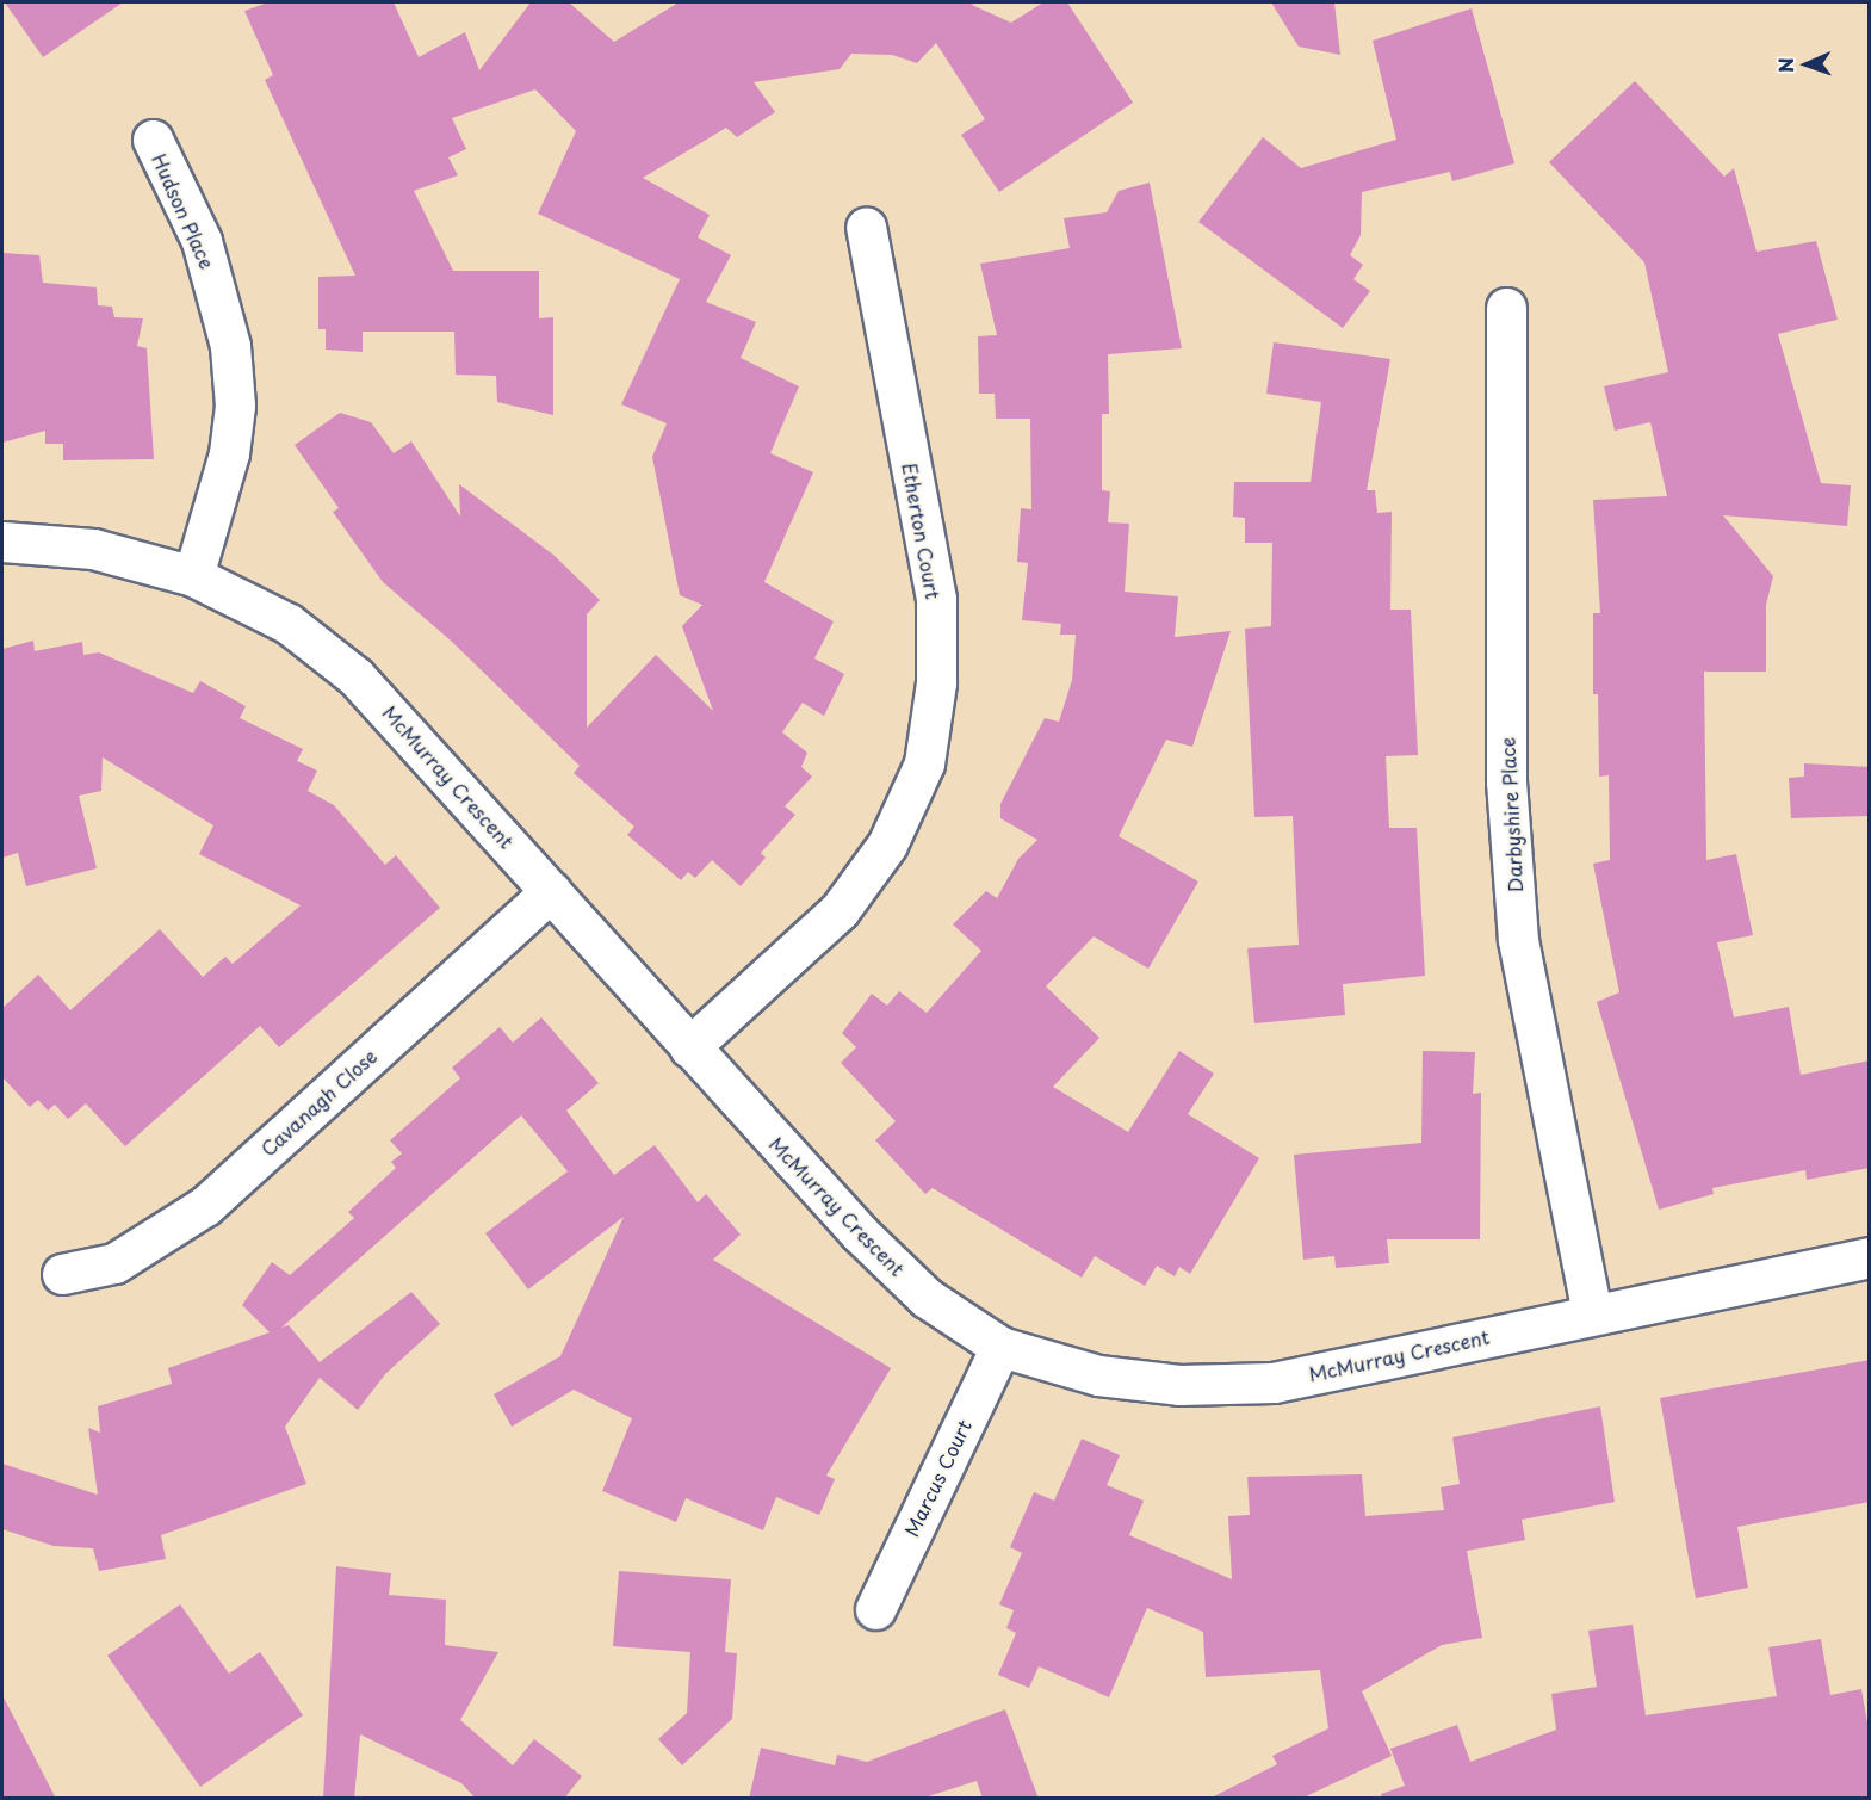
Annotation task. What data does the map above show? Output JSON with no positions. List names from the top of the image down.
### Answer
{
  "streets": {
    "street": [
      "Hudson Place",
      "Etherton Court",
      "McMurray Crescent",
      "Darbyshire Place",
      "Cavanagh Close",
      "Marcus Court"
    ]
  },
  "crossings": [
    ["Hudson Place", "McMurray Crescent"],
    ["Etherton Court", "McMurray Crescent"],
    ["McMurray Crescent", "Darbyshire Place"],
    ["McMurray Crescent", "Cavanagh Close"],
    ["McMurray Crescent", "Marcus Court"]
  ],
  "north": "left"
}
